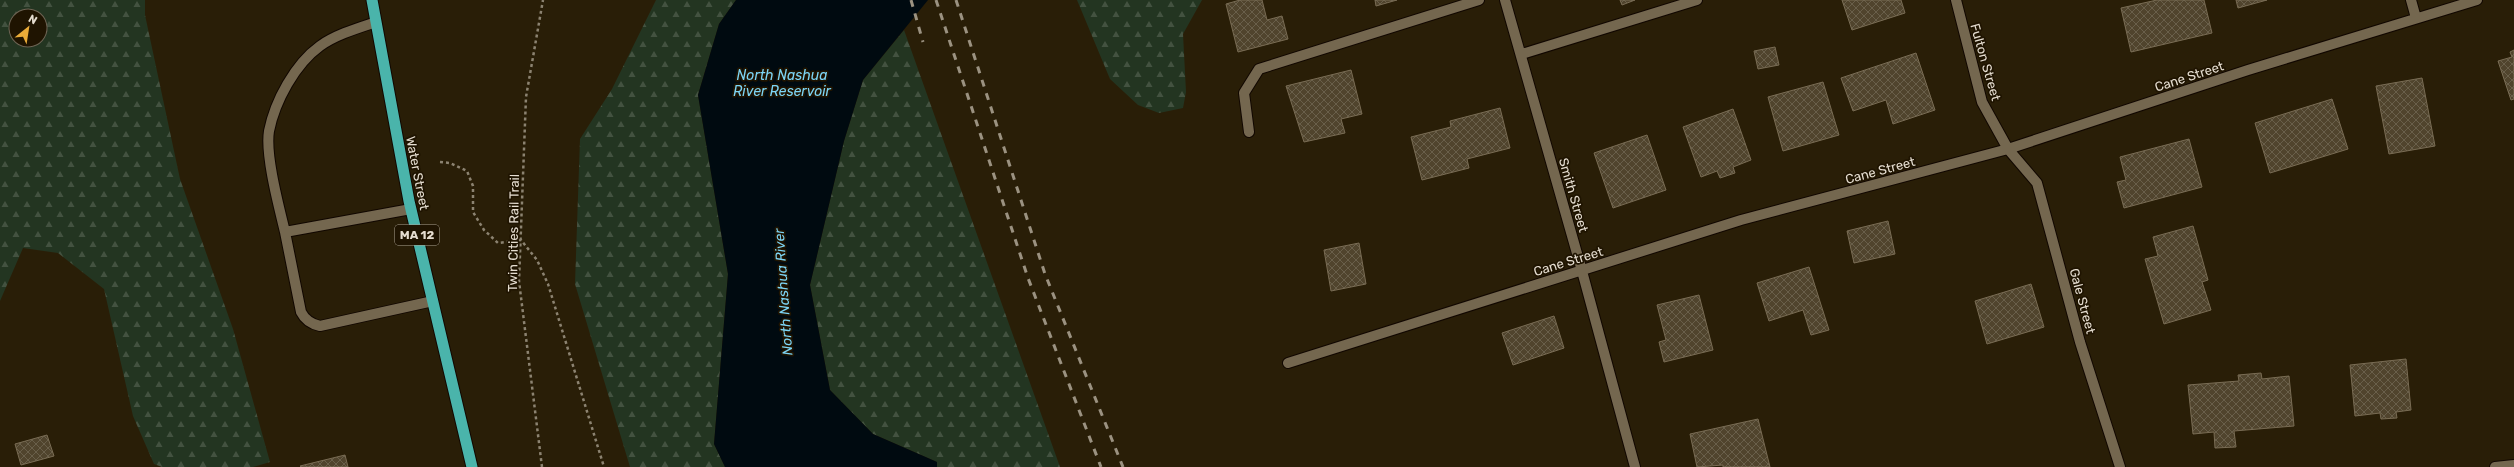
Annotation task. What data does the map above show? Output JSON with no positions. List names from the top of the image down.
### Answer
{
  "streets": {
    "highway": ["Water Street", "MA 12"],
    "street": [
      "Fulton Street",
      "Cane Street",
      "Smith Street",
      "Gale Street"
    ],
    "path": ["Twin Cities Rail Trail"]
  },
  "crossings": [
    ["Fulton Street", "Cane Street"],
    ["Fulton Street", "Gale Street"],
    ["Cane Street", "Smith Street"],
    ["Cane Street", "Gale Street"]
  ],
  "water": ["North Nashua River Reservoir", "North Nashua River"],
  "north": "top right"
}
